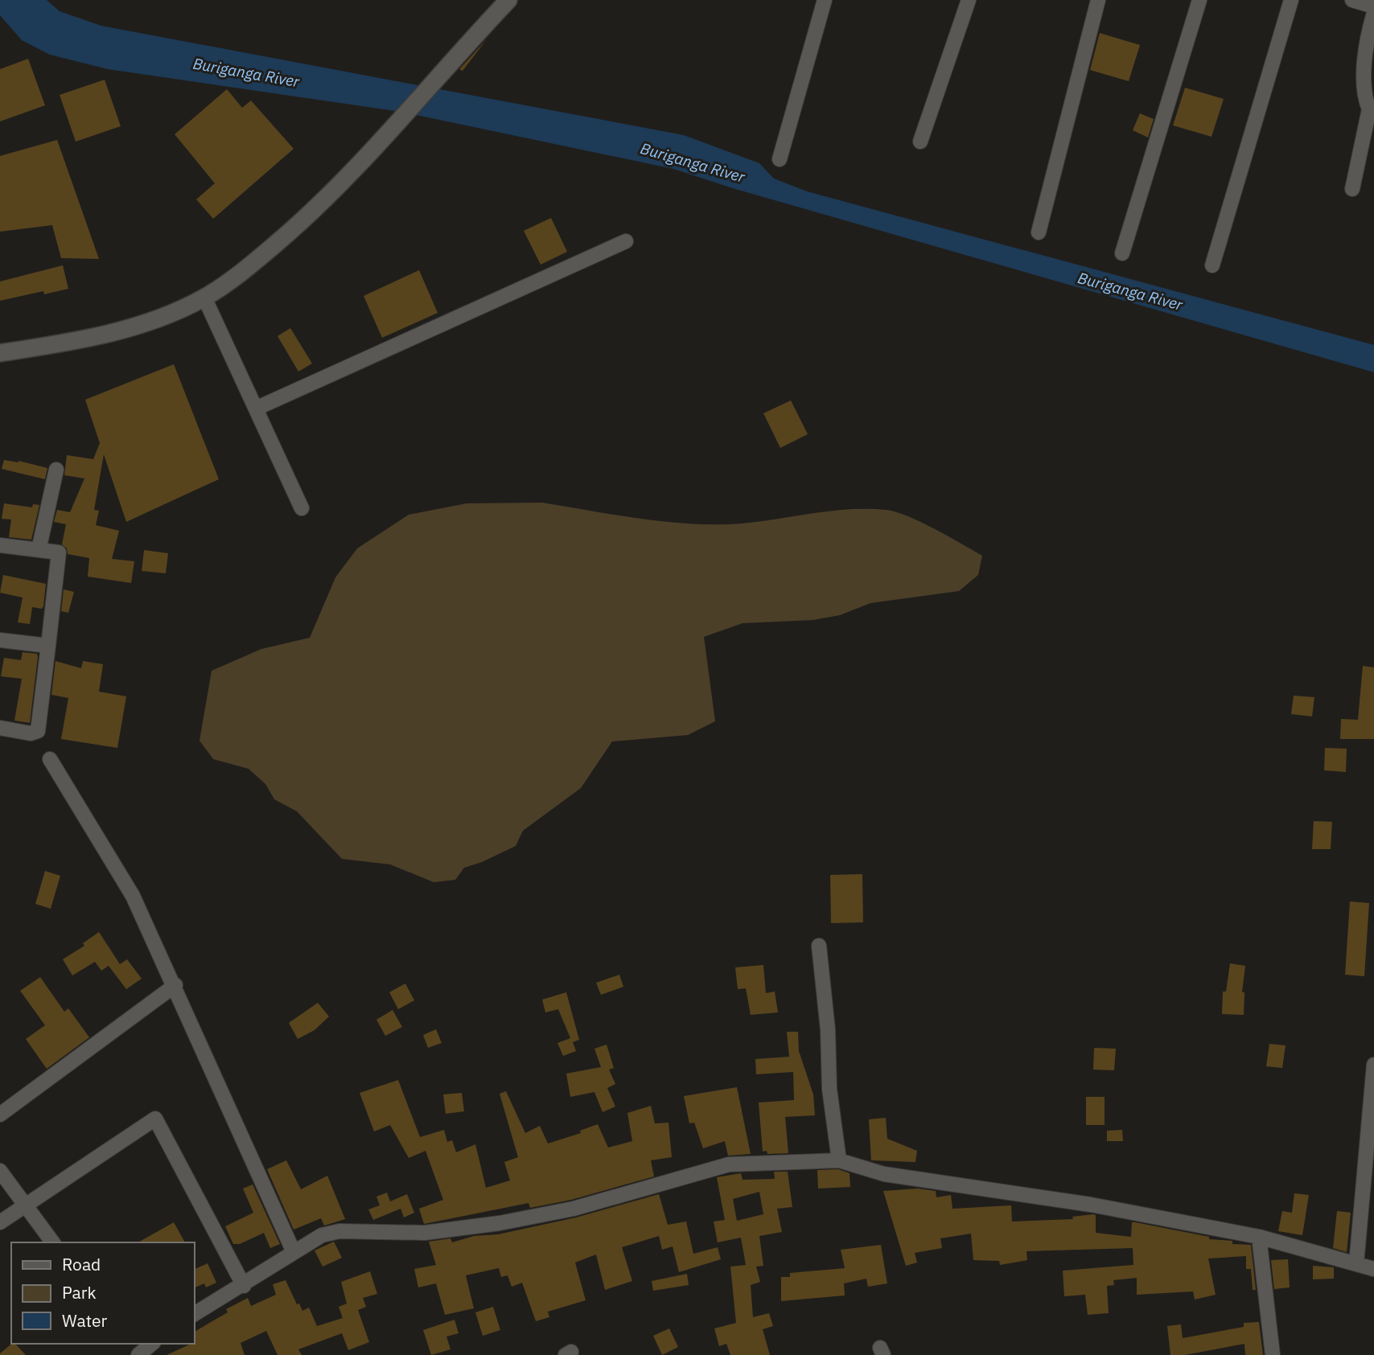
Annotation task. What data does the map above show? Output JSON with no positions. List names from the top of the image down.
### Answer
{
  "water": ["Buriganga River"],
  "legend": ["Road", "Park", "Water"]
}
